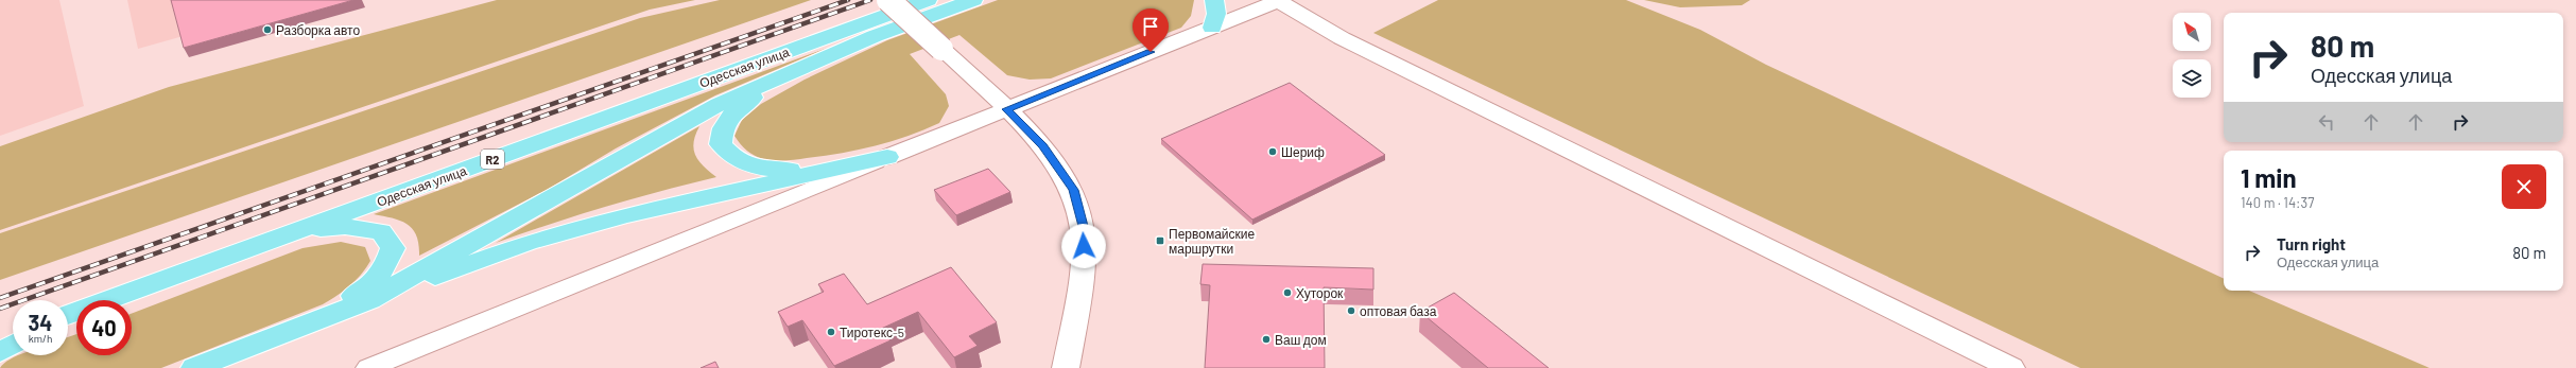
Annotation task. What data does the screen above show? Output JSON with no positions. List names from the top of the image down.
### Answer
{
  "streets": {
    "main road": ["Одесская улица", "R2"]
  },
  "places": {
    "other": [
      "Разборка авто",
      "Шериф",
      "Хуторок",
      "оптовая база",
      "Тиротекс-5",
      "Ваш дом"
    ],
    "transit": ["Первомайские маршрутки"]
  },
  "north": "top left",
  "page": {
    "turn": ["80 m", "Одесская улица"],
    "heading": ["1 min", "140 m · 14:37"],
    "list": [
      {
        "name": "Turn right",
        "note": "Одесская улица",
        "value": "80 m"
      }
    ],
    "speed": "34 km/h",
    "limit": "40"
  }
}
